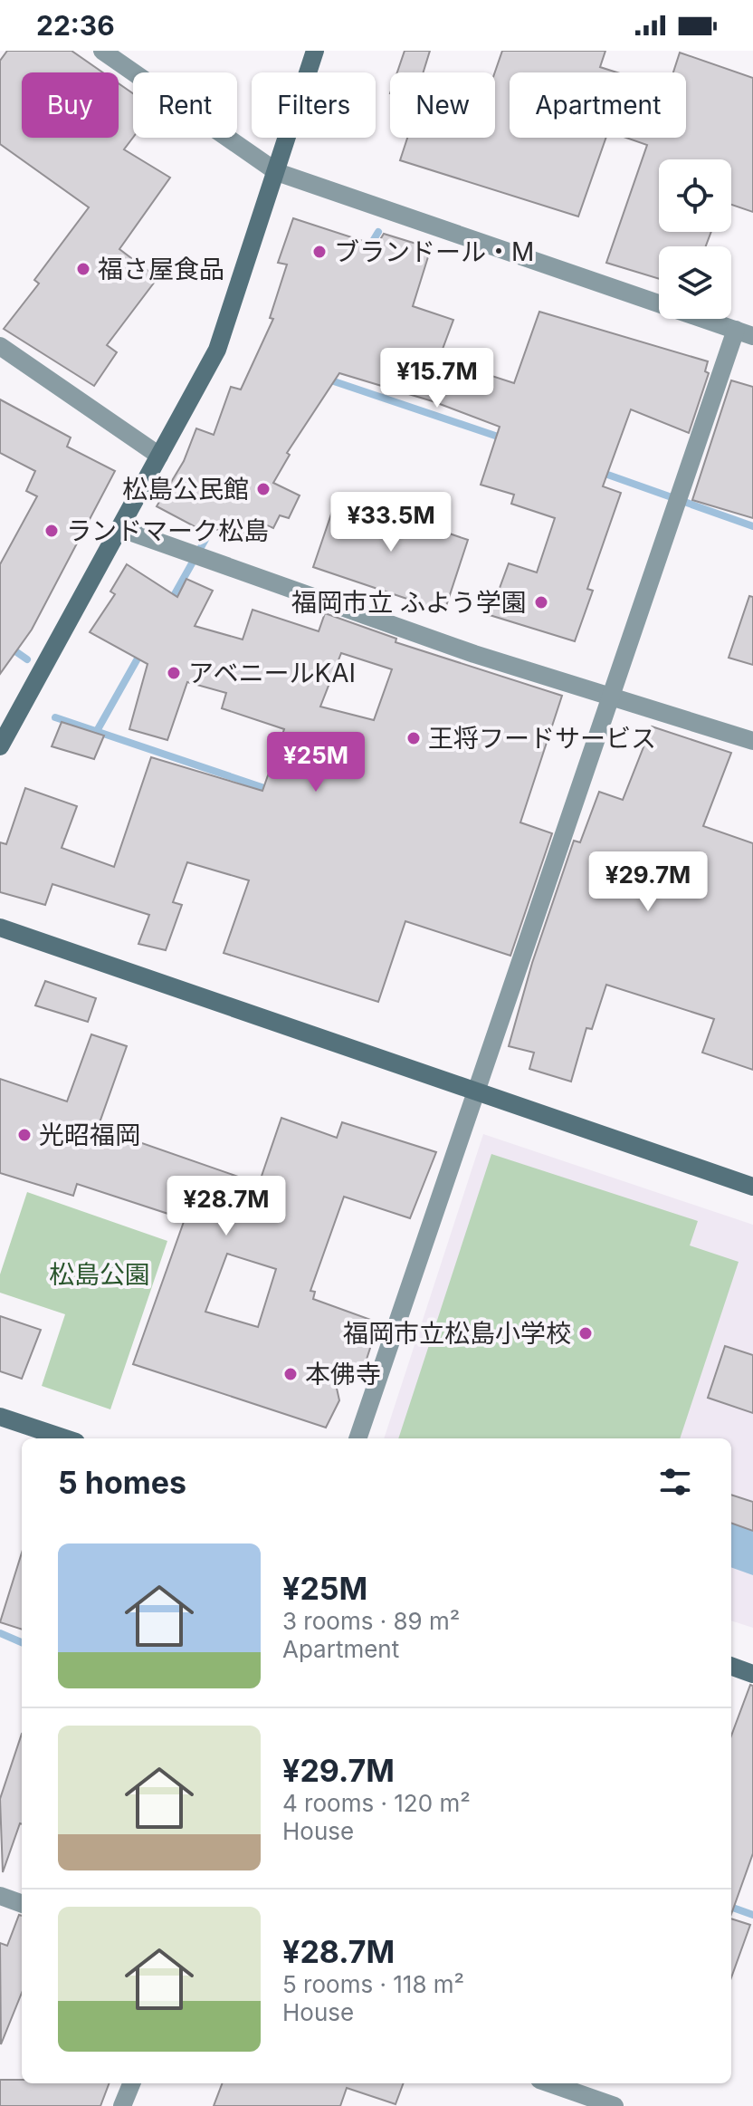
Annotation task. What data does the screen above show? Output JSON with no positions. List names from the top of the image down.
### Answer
{
  "parks": ["松島公園"],
  "places": [
    "ブランドール・M",
    "福さ屋食品",
    "松島公民館",
    "ランドマーク松島",
    "福岡市立 ふよう学園",
    "アベニールKAI",
    "王将フードサービス",
    "光昭福岡",
    "福岡市立松島小学校",
    "本佛寺"
  ],
  "page": {
    "status": "22:36",
    "chip": [
      "Buy",
      "Rent",
      "Filters",
      "New",
      "Apartment"
    ],
    "price": [
      "¥15.7M",
      "¥33.5M",
      "¥25M",
      "¥29.7M",
      "¥28.7M"
    ],
    "heading": "5 homes",
    "list": [
      {
        "name": "¥25M",
        "note": "3 rooms · 89 m² · Apartment"
      },
      {
        "name": "¥29.7M",
        "note": "4 rooms · 120 m² · House"
      },
      {
        "name": "¥28.7M",
        "note": "5 rooms · 118 m² · House"
      }
    ]
  }
}
